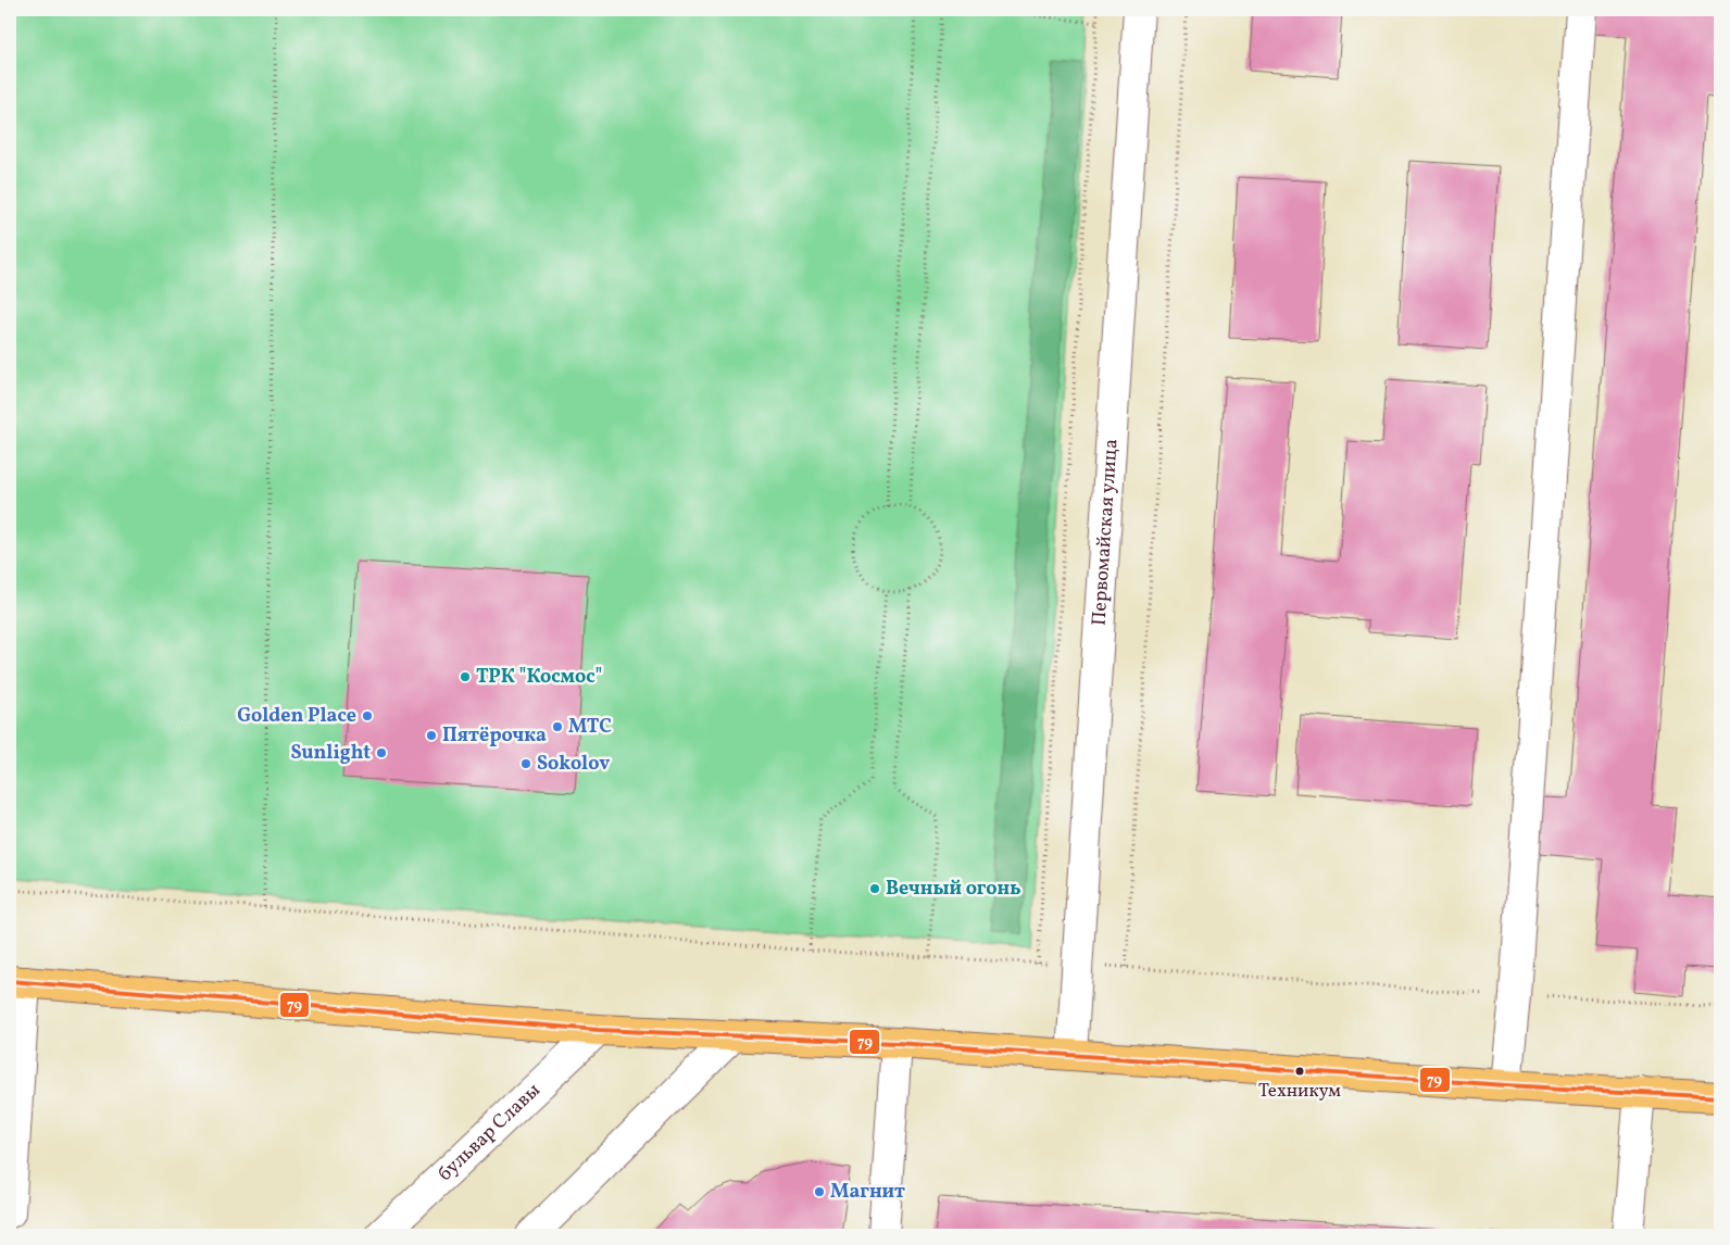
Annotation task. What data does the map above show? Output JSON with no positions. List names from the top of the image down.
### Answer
{
  "streets": {
    "street": ["Первомайская улица", "бульвар Славы"]
  },
  "places": [
    "ТРК \"Космос\"",
    "Golden Place",
    "МТС",
    "Пятёрочка",
    "Sunlight",
    "Sokolov",
    "Вечный огонь",
    "Техникум",
    "Магнит"
  ],
  "lines": ["transit line 79"]
}
